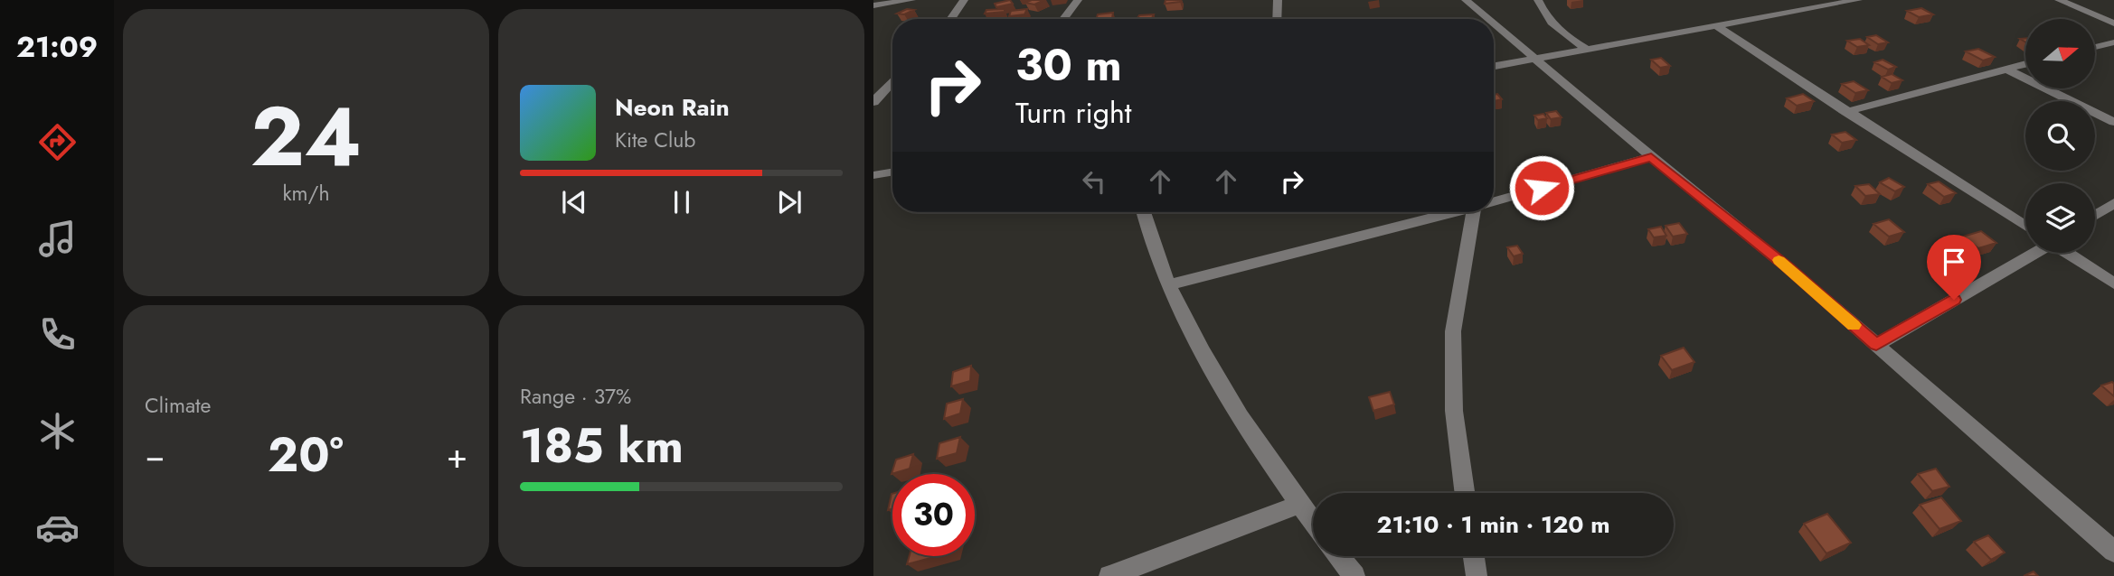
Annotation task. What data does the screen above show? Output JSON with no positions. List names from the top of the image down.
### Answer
{
  "north": "right",
  "page": {
    "tabs": "21:09",
    "tile": [
      ["24", "km/h"],
      "Climate",
      ["Range · 37%", "185 km"]
    ],
    "turn": ["30 m", "Turn right"],
    "song": ["Neon Rain", "Kite Club"],
    "heat": ["−", "20°", "+"],
    "limit": "30",
    "trip": "21:10 · 1 min · 120 m"
  }
}
